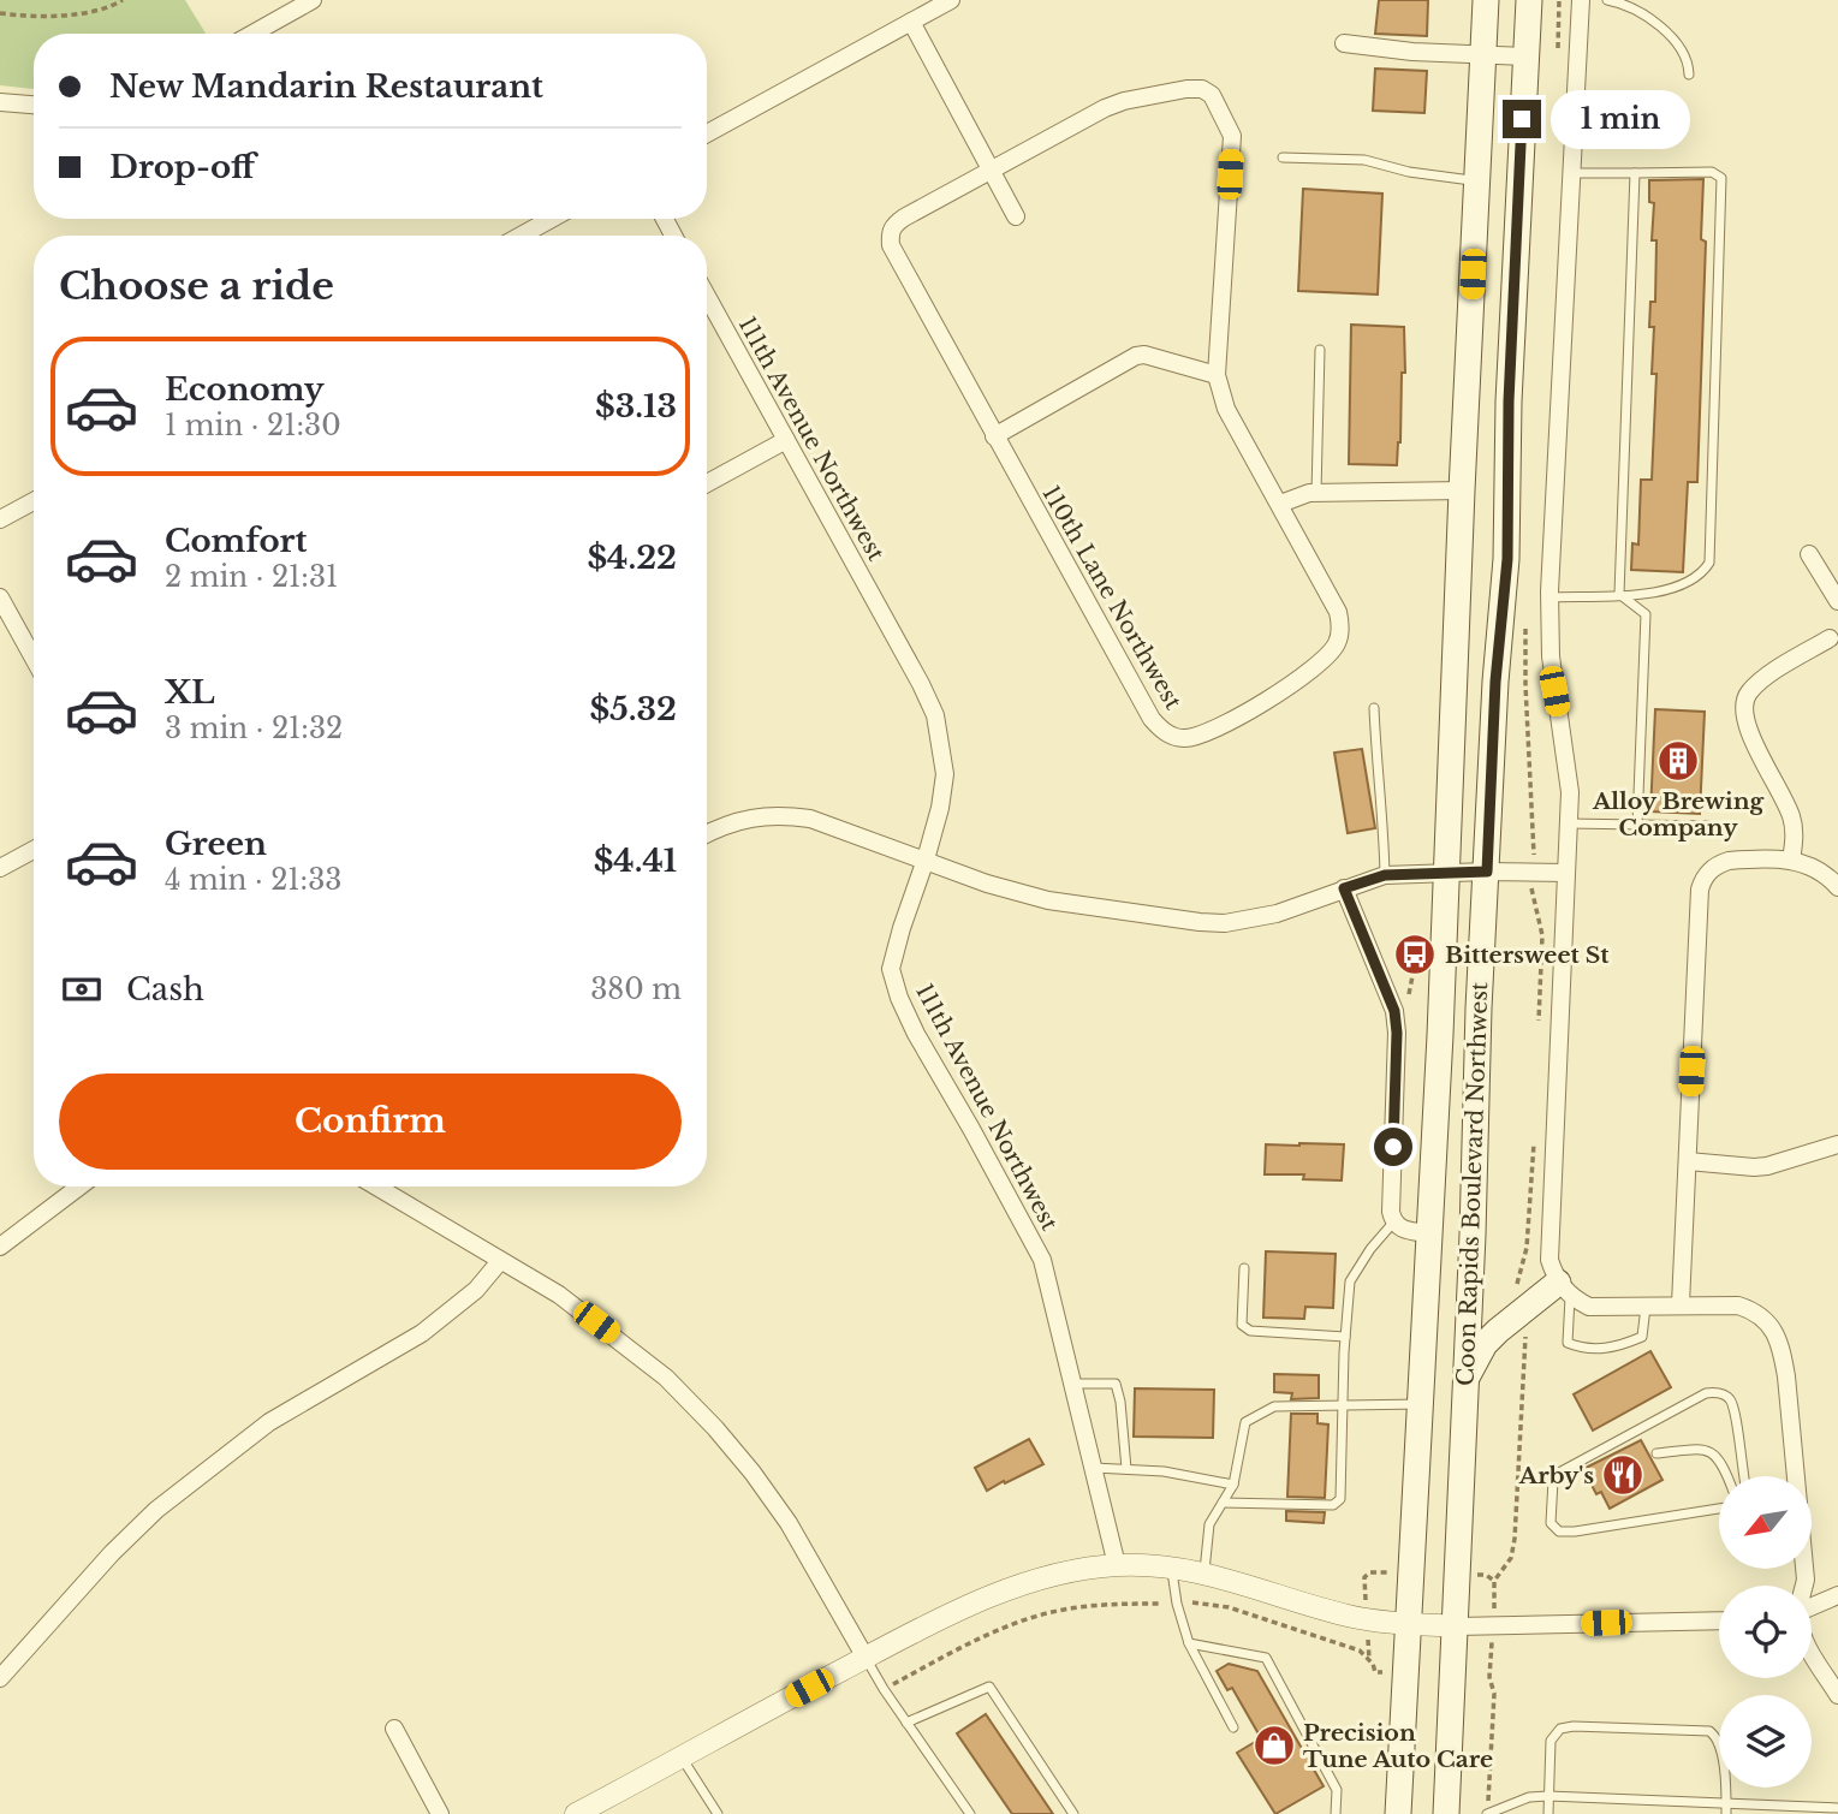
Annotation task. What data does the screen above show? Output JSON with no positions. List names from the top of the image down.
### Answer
{
  "streets": {
    "main road": ["Coon Rapids Boulevard Northwest"],
    "street": ["111th Avenue Northwest", "110th Lane Northwest"]
  },
  "places": {
    "building": ["Alloy Brewing Company"],
    "bus stop": ["Bittersweet St"],
    "restaurant": ["Arby's"],
    "shop": ["Precision Tune Auto Care"]
  },
  "north": "bottom left",
  "page": {
    "banner": ["New Mandarin Restaurant", "Drop-off"],
    "bubble": "1 min",
    "heading": "Choose a ride",
    "list": [
      {
        "name": "Economy",
        "note": "1 min · 21:30",
        "value": "$3.13"
      },
      {
        "name": "Comfort",
        "note": "2 min · 21:31",
        "value": "$4.22"
      },
      {
        "name": "XL",
        "note": "3 min · 21:32",
        "value": "$5.32"
      },
      {
        "name": "Green",
        "note": "4 min · 21:33",
        "value": "$4.41"
      }
    ],
    "pay": ["Cash", "380 m"],
    "buttons": "Confirm"
  }
}
